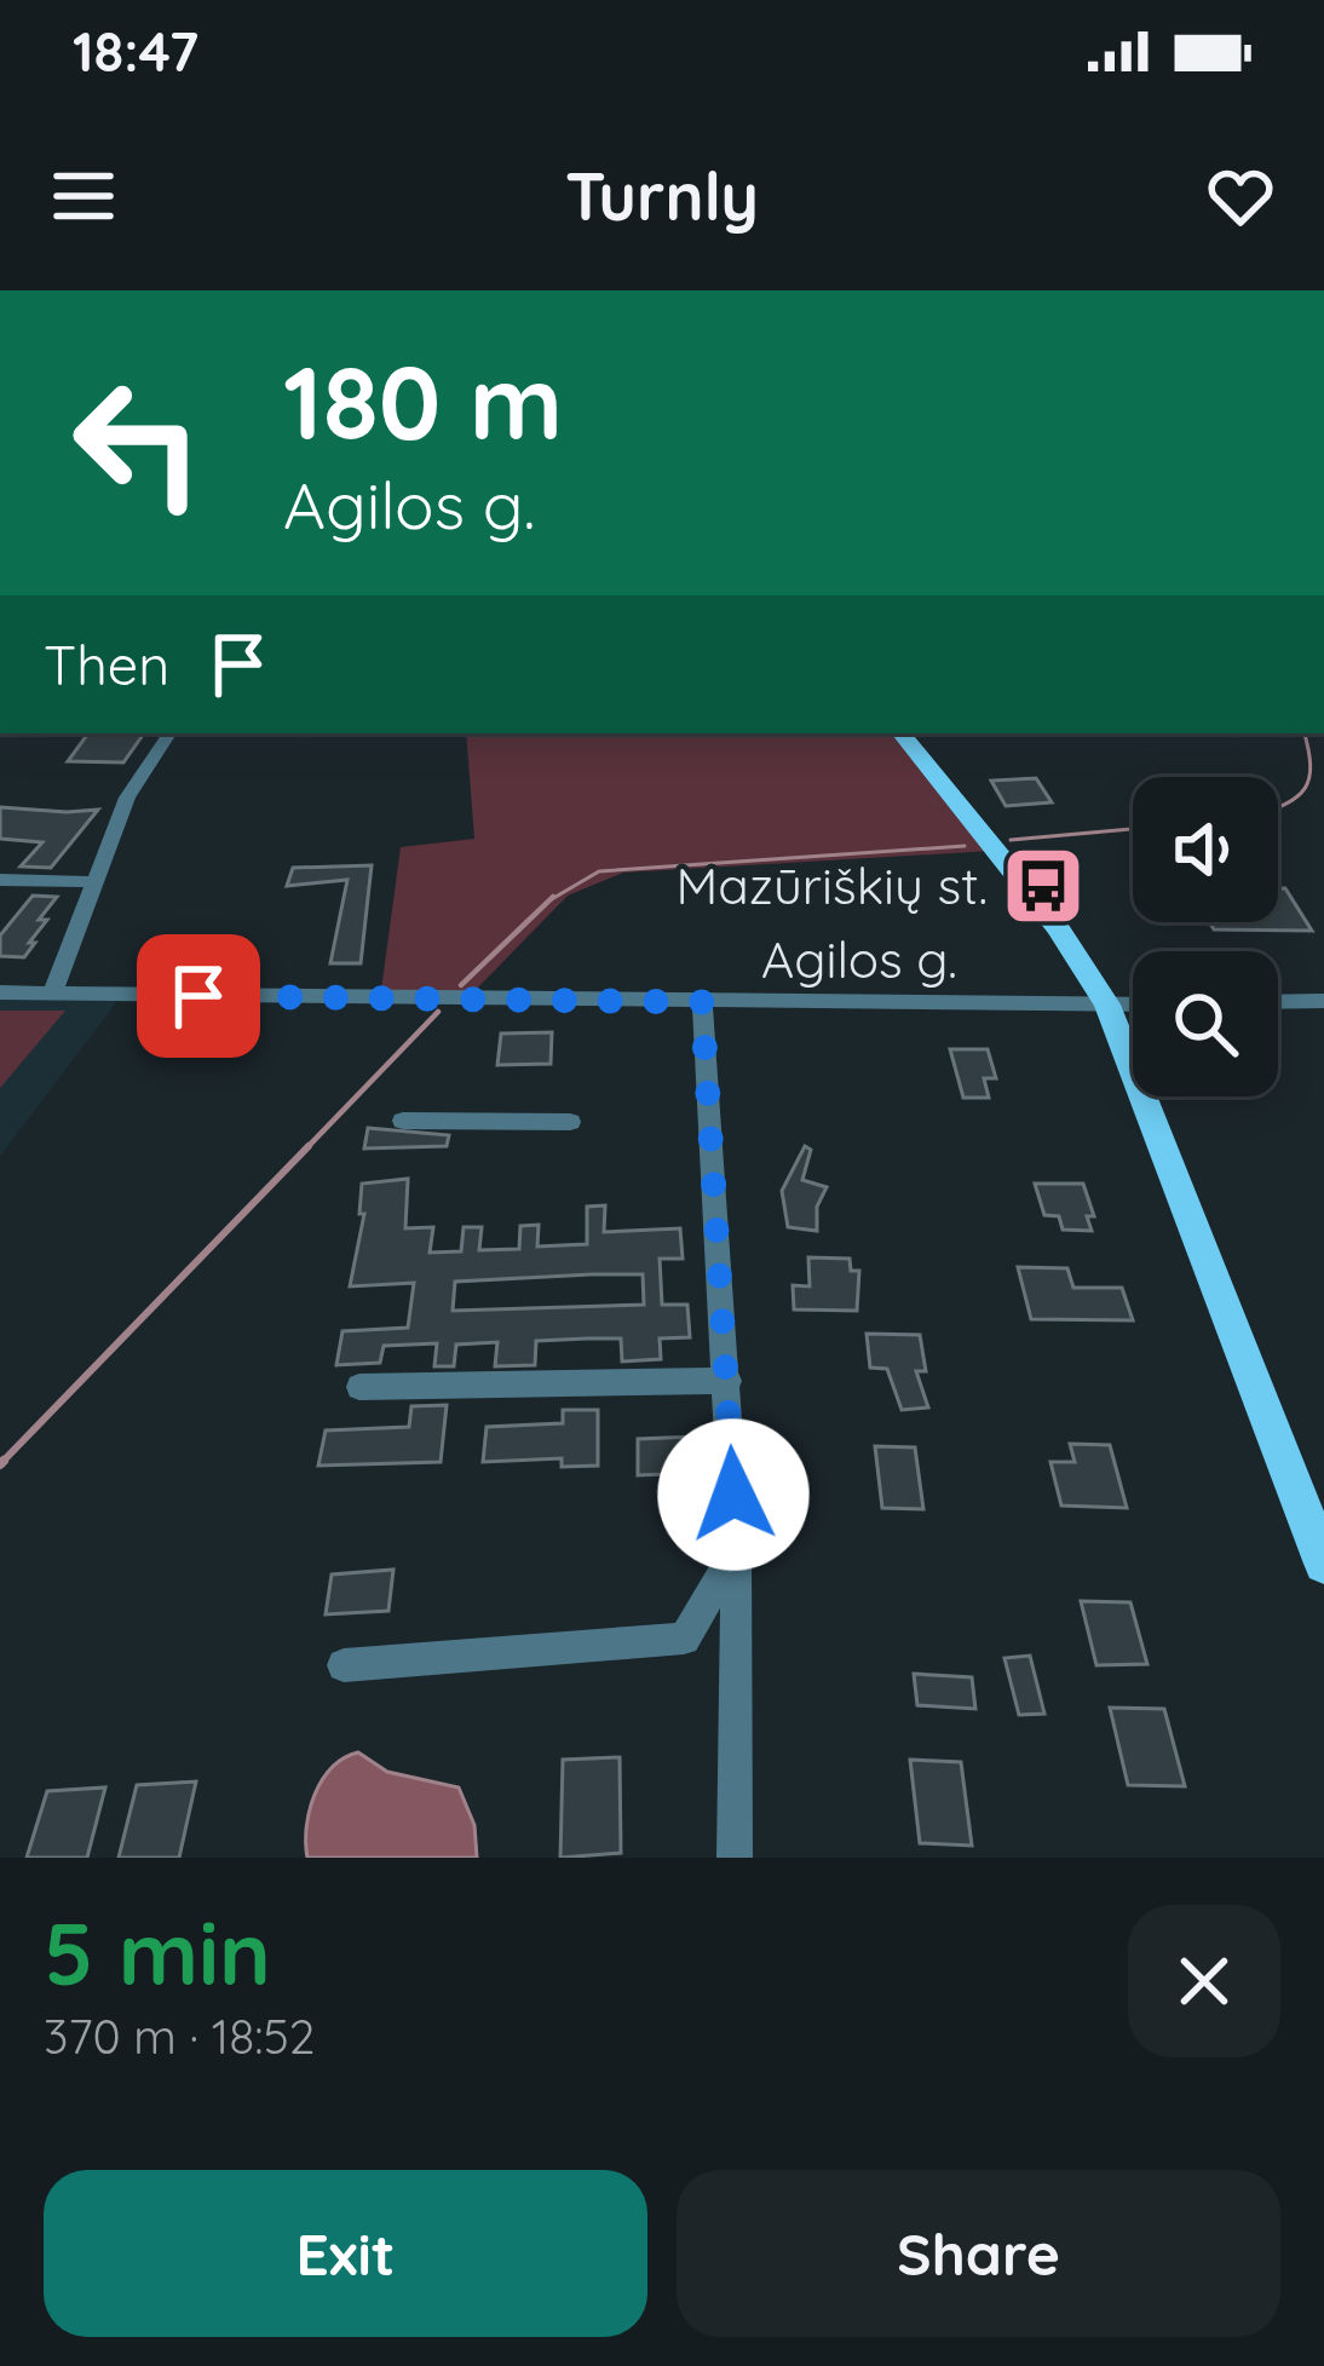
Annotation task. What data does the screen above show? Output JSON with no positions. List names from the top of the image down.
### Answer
{
  "streets": {
    "street": ["Agilos g."]
  },
  "places": {
    "bus stop": ["Mazūriškių st."]
  },
  "page": {
    "status": "18:47",
    "header": "Turnly",
    "turn": ["180 m", "Agilos g."],
    "then": "Then",
    "heading": ["5 min", "370 m · 18:52"],
    "buttons": ["Exit", "Share"]
  }
}
